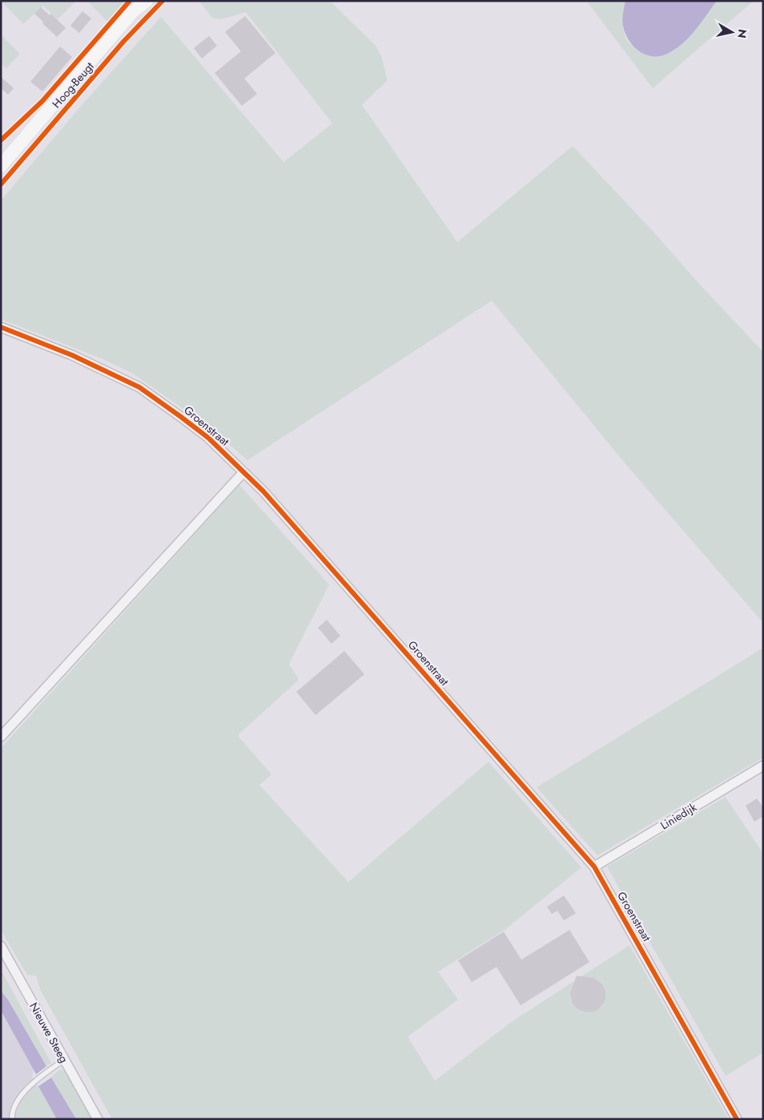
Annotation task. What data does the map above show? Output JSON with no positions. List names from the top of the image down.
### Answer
{
  "streets": {
    "street": [
      "Hoog-Beugt",
      "Groenstraat",
      "Liniedijk",
      "Nieuwe Steeg"
    ]
  },
  "crossings": [
    ["Groenstraat", "Liniedijk"]
  ],
  "north": "right"
}
